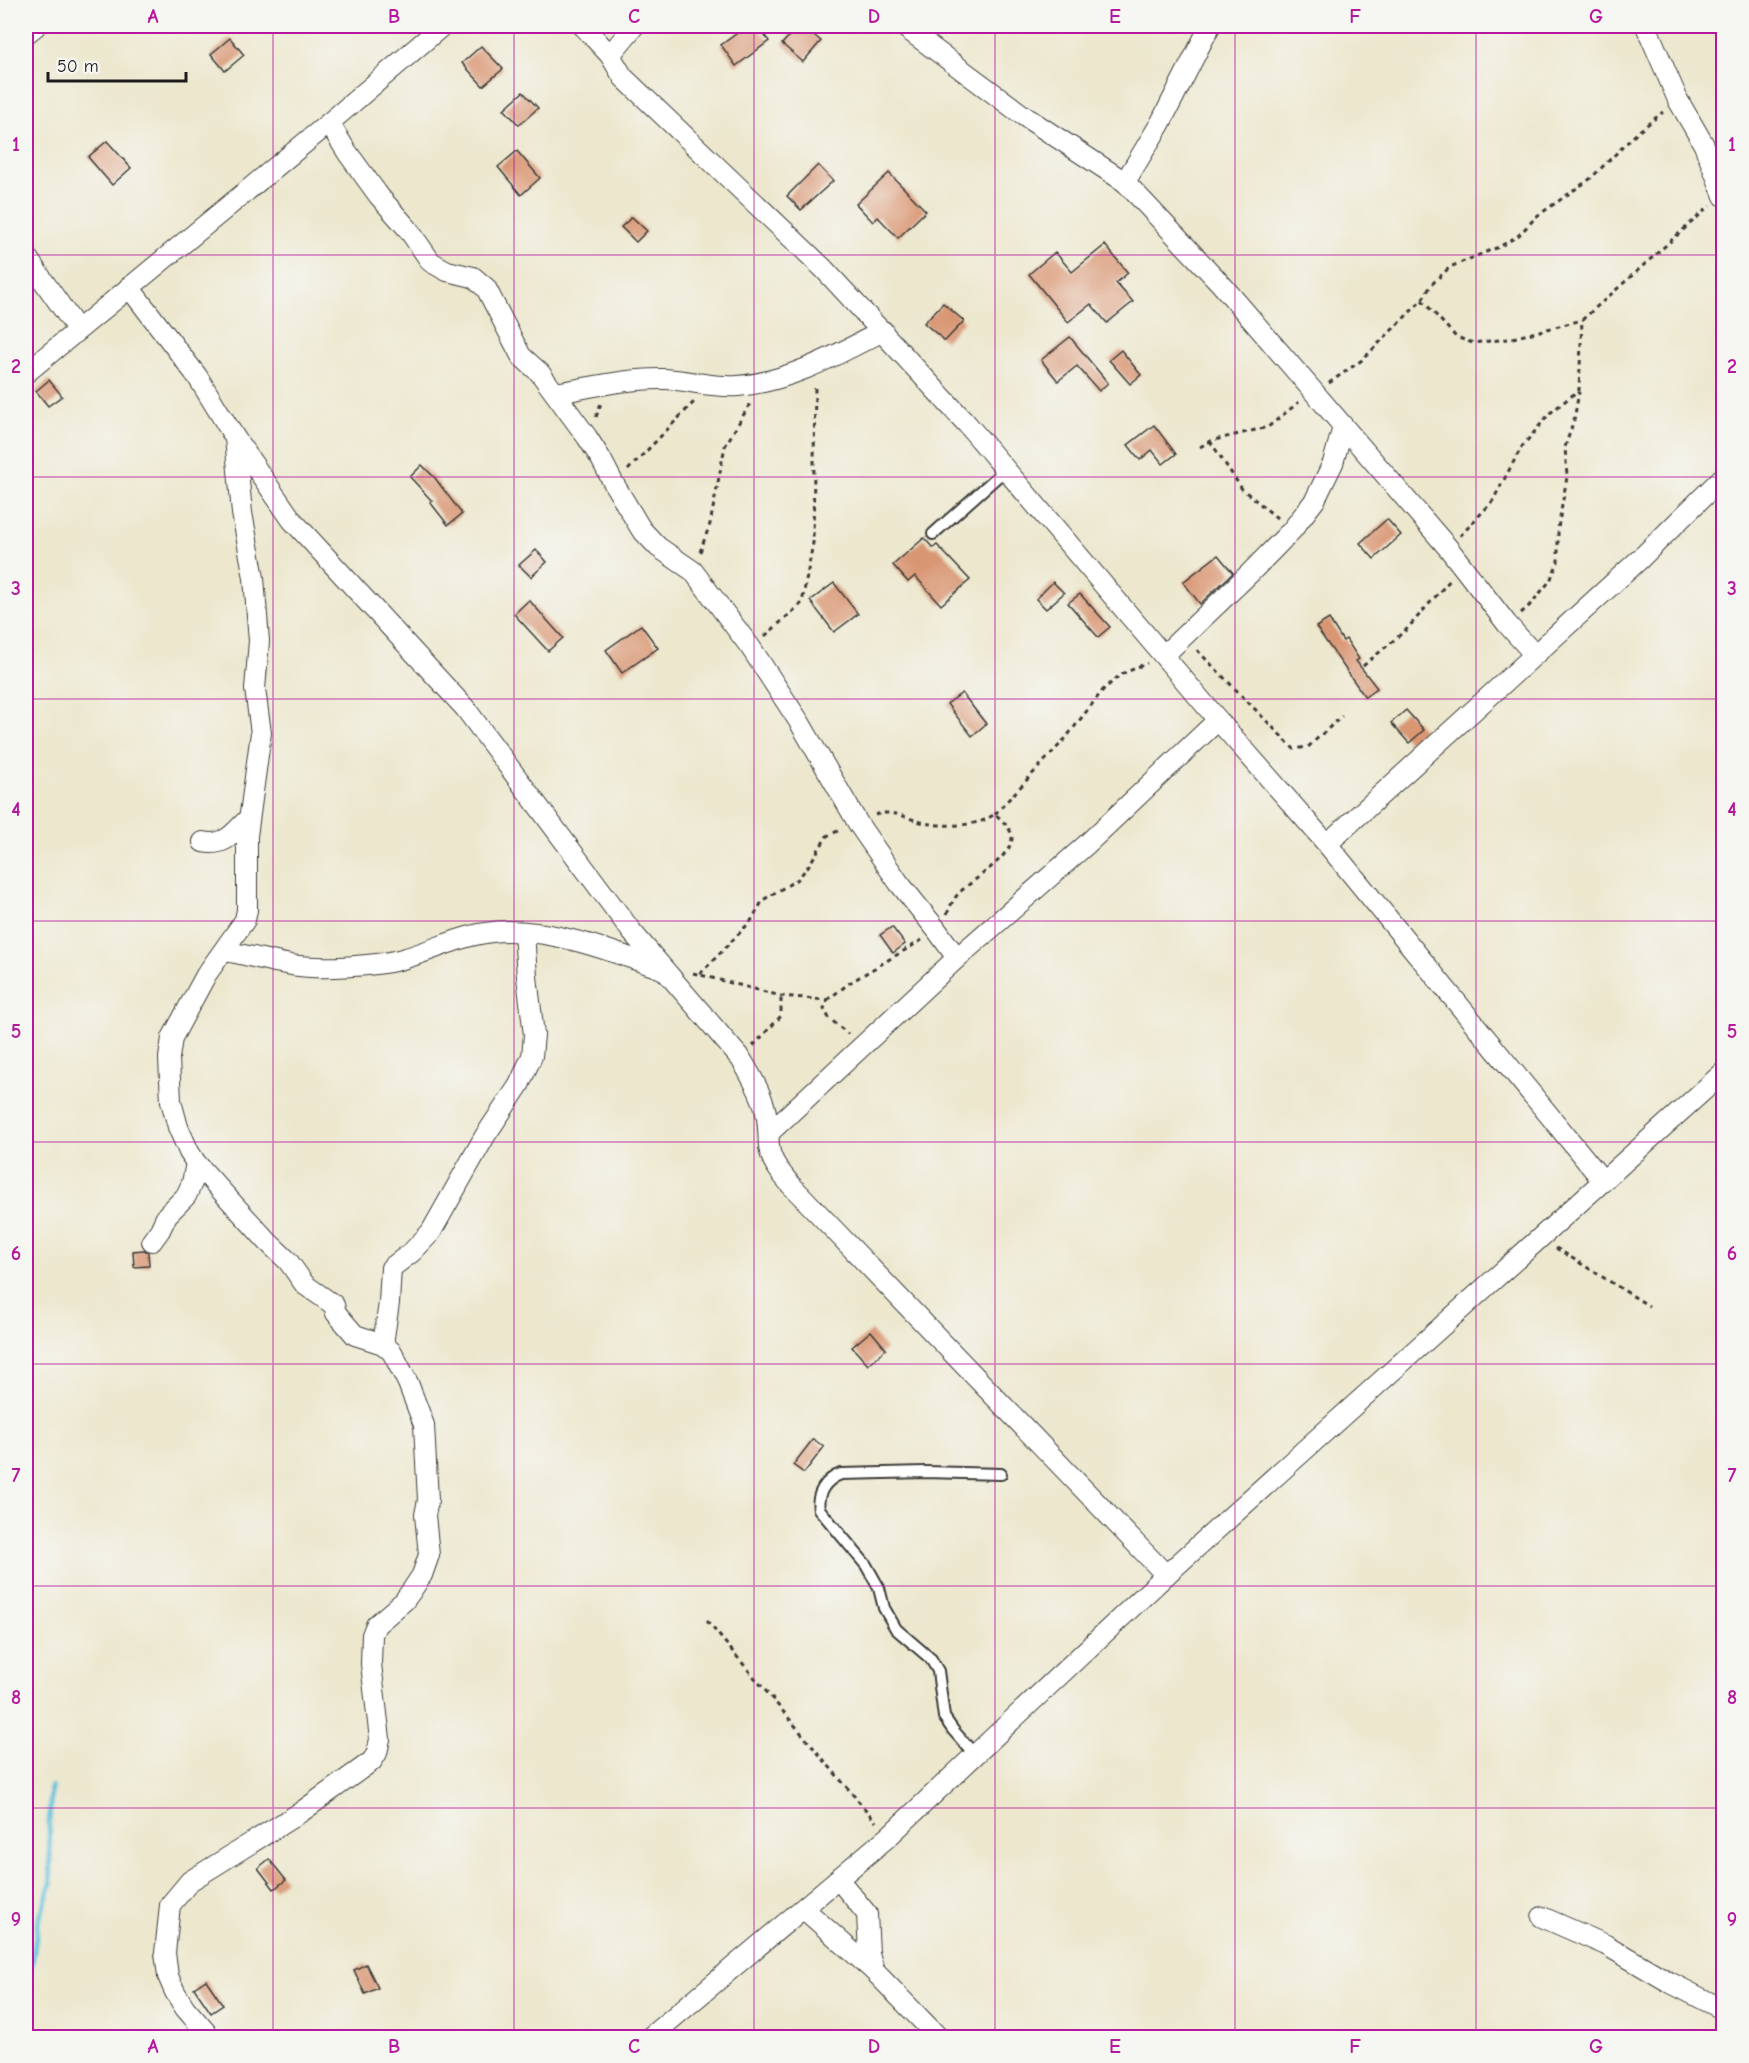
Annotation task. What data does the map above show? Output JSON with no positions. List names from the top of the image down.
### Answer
{
  "scale_bar": "50 m",
  "grid": {
    "columns": [
      "A",
      "B",
      "C",
      "D",
      "E",
      "F",
      "G"
    ],
    "rows": [
      "1",
      "2",
      "3",
      "4",
      "5",
      "6",
      "7",
      "8",
      "9"
    ]
  }
}
